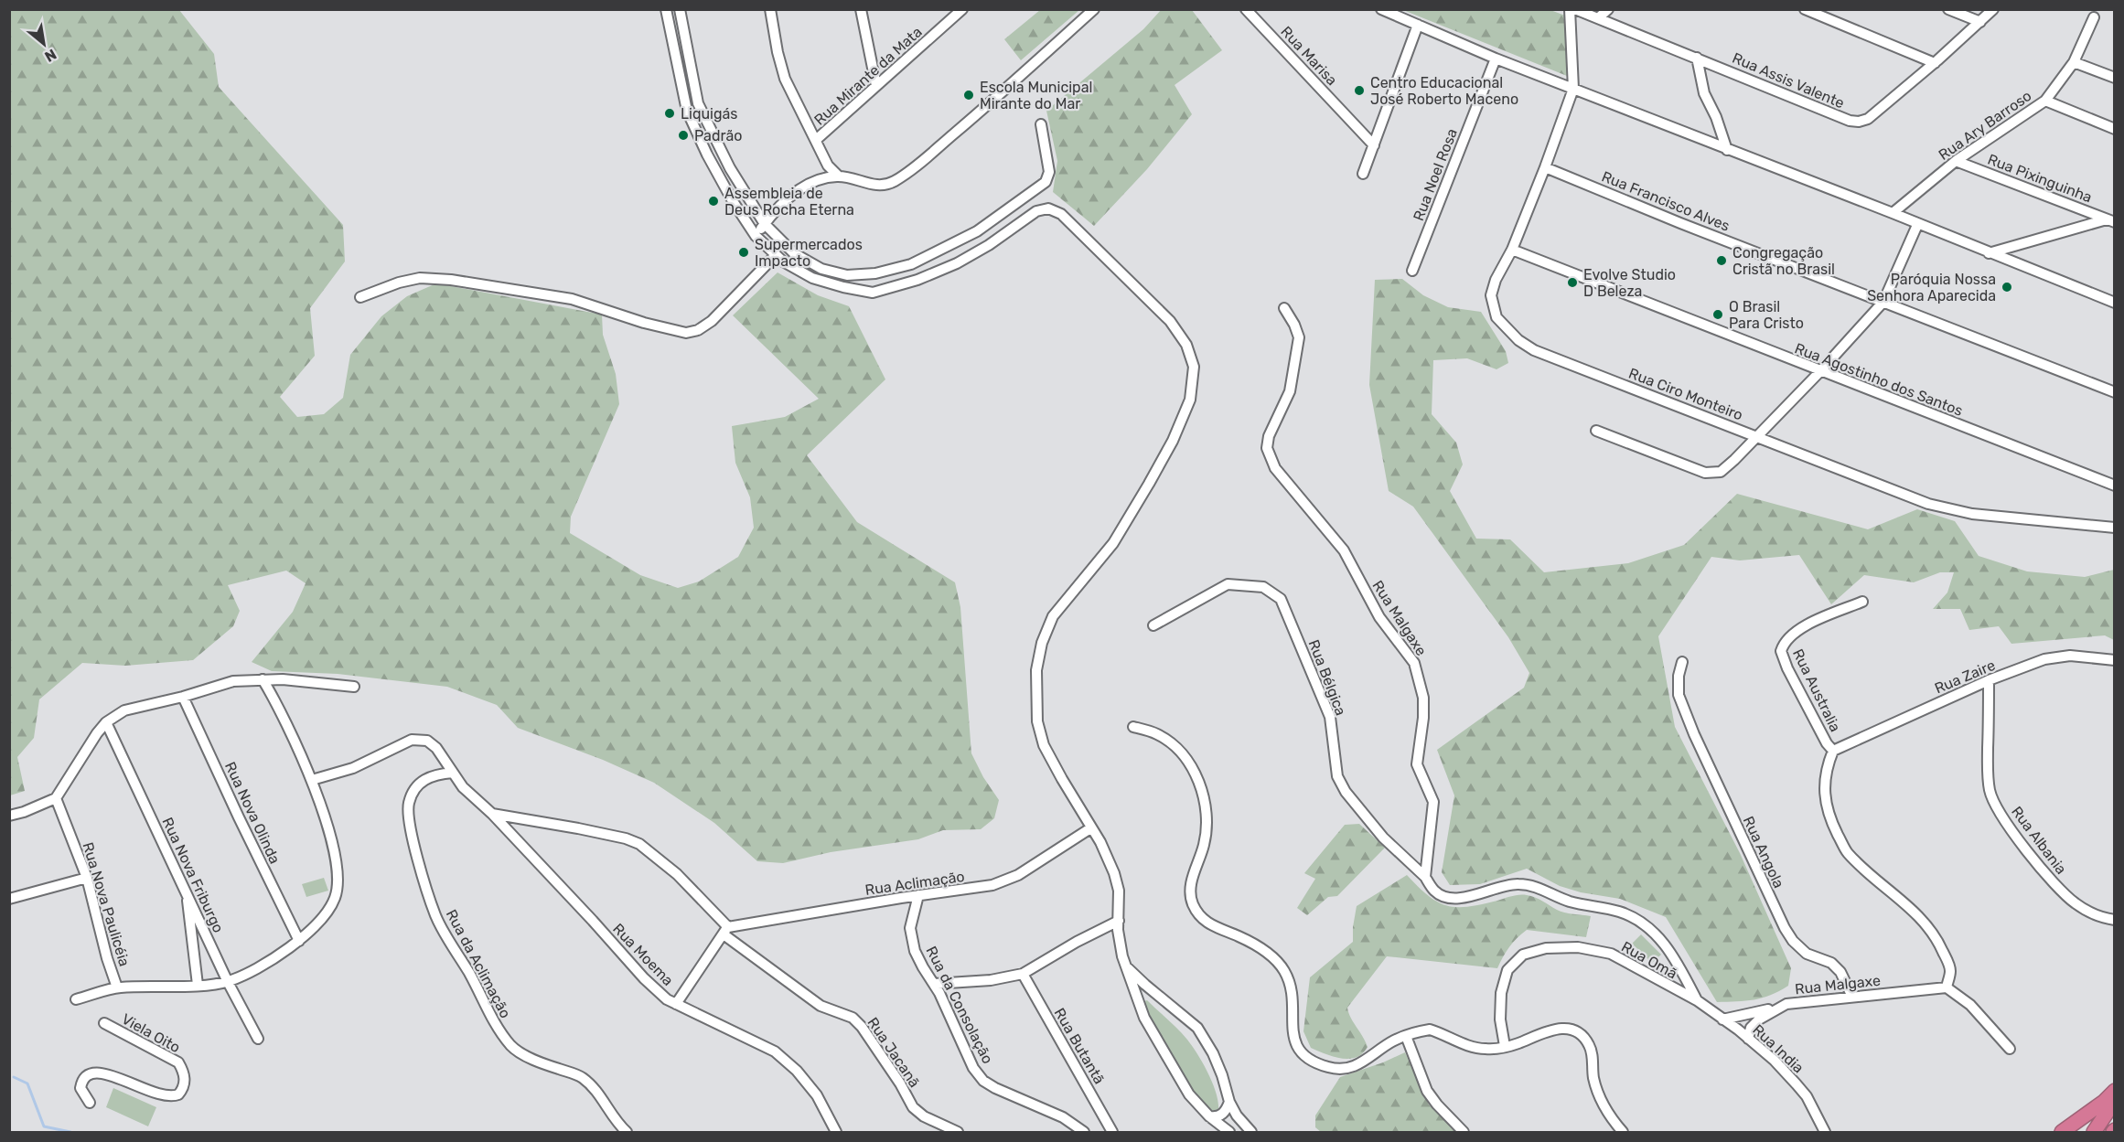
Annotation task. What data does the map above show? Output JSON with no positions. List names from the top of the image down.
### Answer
{
  "streets": {
    "street": [
      "Rua Marisa",
      "Rua Mirante da Mata",
      "Rua Assis Valente",
      "Rua Ary Barroso",
      "Rua Noel Rosa",
      "Rua Pixinguinha",
      "Rua Francisco Alves",
      "Rua Agostinho dos Santos",
      "Rua Ciro Monteiro",
      "Rua Malgaxe",
      "Rua Zaire",
      "Rua Bélgica",
      "Rua Australia",
      "Rua Nova Olinda",
      "Rua Albania",
      "Rua Angola",
      "Rua Nova Friburgo",
      "Rua Aclimação",
      "Rua Nova Paulicéia",
      "Rua Moema",
      "Rua Omã",
      "Rua da Aclimação",
      "Rua da Consolação",
      "Viela Oito",
      "Rua Butantã",
      "Rua India",
      "Rua Jacanã"
    ]
  },
  "crossings": [
    ["Rua Ary Barroso", "Rua Pixinguinha"],
    ["Rua Francisco Alves", "Rua Ciro Monteiro"],
    ["Rua Agostinho dos Santos", "Rua Ciro Monteiro"],
    ["Rua Malgaxe", "Rua Bélgica"],
    ["Rua Malgaxe", "Rua Australia"],
    ["Rua Malgaxe", "Rua Angola"],
    ["Rua Malgaxe", "Rua India"],
    ["Rua Zaire", "Rua Australia"],
    ["Rua Zaire", "Rua Albania"],
    ["Rua Aclimação", "Rua da Consolação"],
    ["Rua Aclimação", "Rua Jacanã"],
    ["Rua Moema", "Rua da Aclimação"],
    ["Rua Omã", "Rua India"]
  ],
  "places": [
    "Centro Educacional José Roberto Maceno",
    "Escola Municipal Mirante do Mar",
    "Liquigás",
    "Padrão",
    "Assembleia de Deus Rocha Eterna",
    "Supermercados Impacto",
    "Congregação Cristã no Brasil",
    "Evolve Studio D Beleza",
    "Paróquia Nossa Senhora Aparecida",
    "O Brasil Para Cristo"
  ],
  "north": "bottom right"
}
